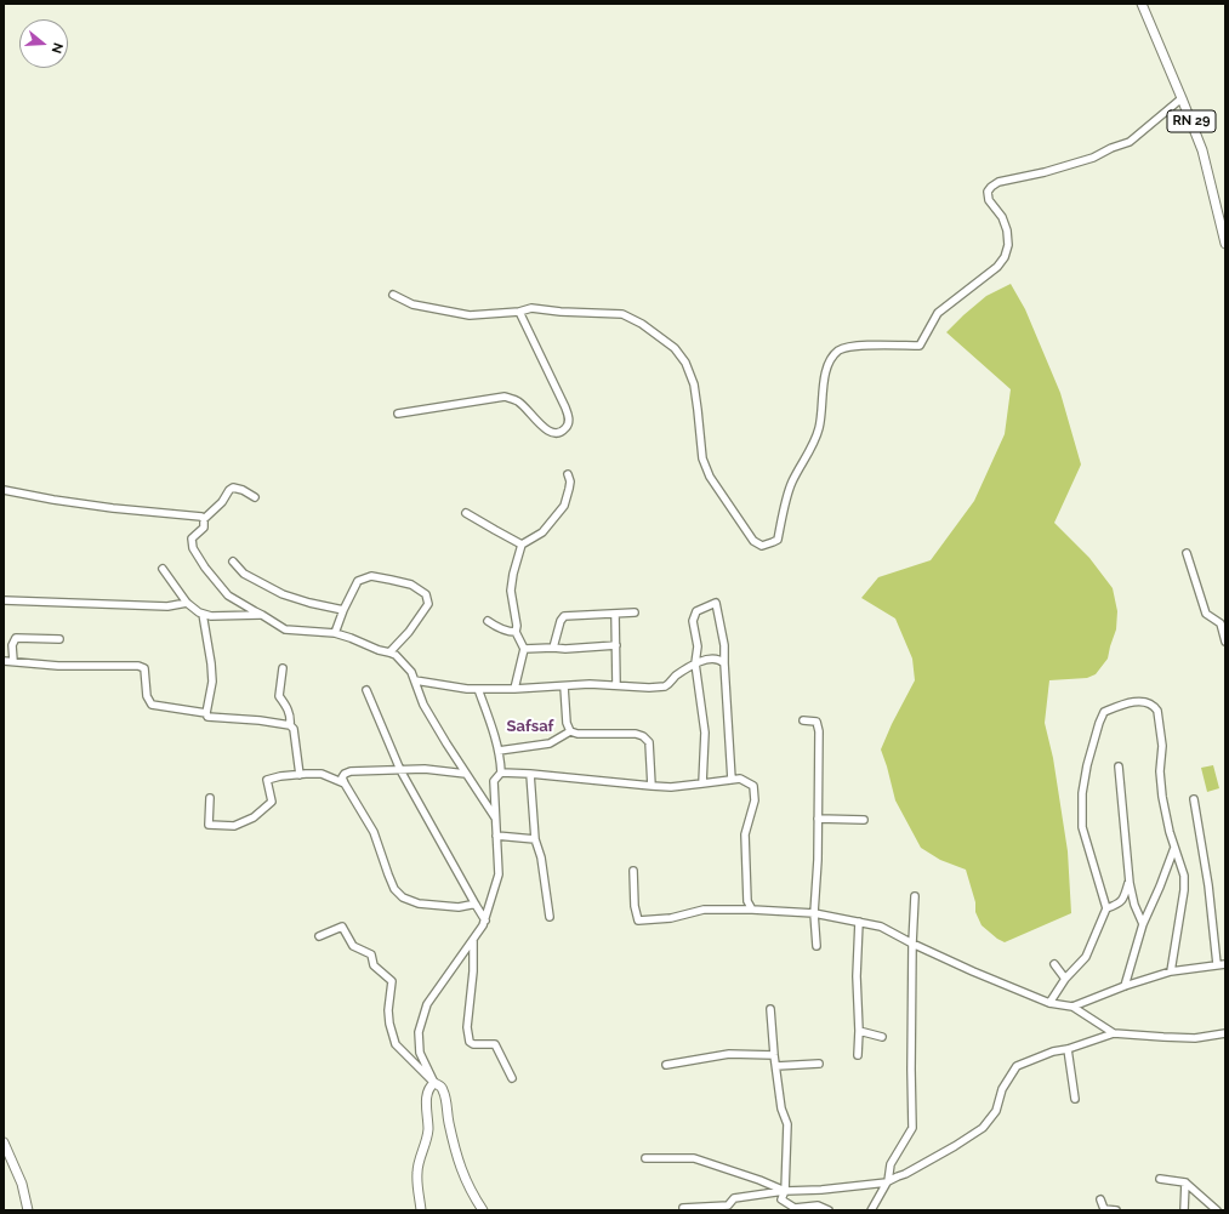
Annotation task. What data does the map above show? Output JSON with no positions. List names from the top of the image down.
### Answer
{
  "streets": {
    "main road": ["RN 29"]
  },
  "districts": ["Safsaf"],
  "north": "right"
}
